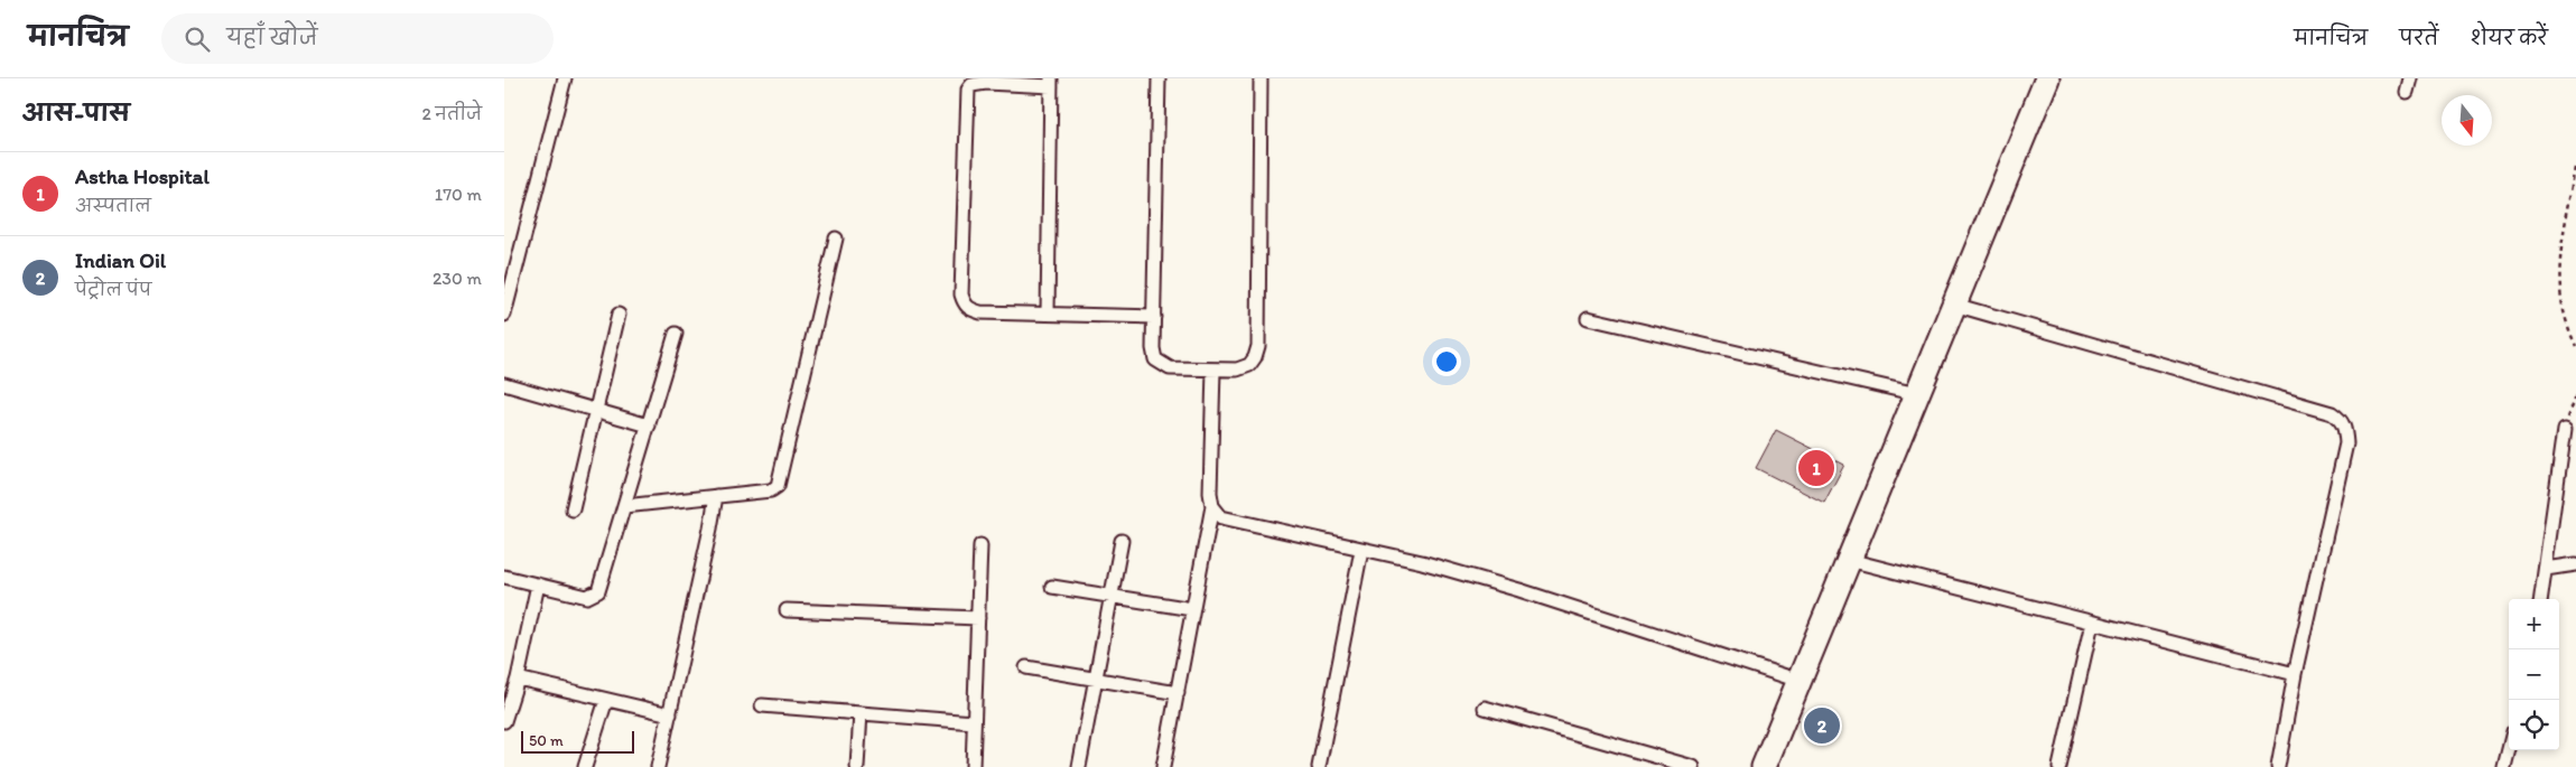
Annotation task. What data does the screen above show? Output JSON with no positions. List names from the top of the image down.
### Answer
{
  "scale_bar": "50 m",
  "north": "bottom",
  "page": {
    "header": "मानचित्र",
    "search": "यहाँ खोजें",
    "nav": ["मानचित्र", "परतें", "शेयर करें"],
    "heading": ["आस-पास", "2 नतीजे"],
    "list": [
      {
        "mark": "1",
        "name": "Astha Hospital",
        "note": "अस्पताल",
        "value": "170 m"
      },
      {
        "mark": "2",
        "name": "Indian Oil",
        "note": "पेट्रोल पंप",
        "value": "230 m"
      }
    ],
    "pins": ["1", "2"],
    "map_buttons": ["+", "−"],
    "scale": "50 m"
  }
}
